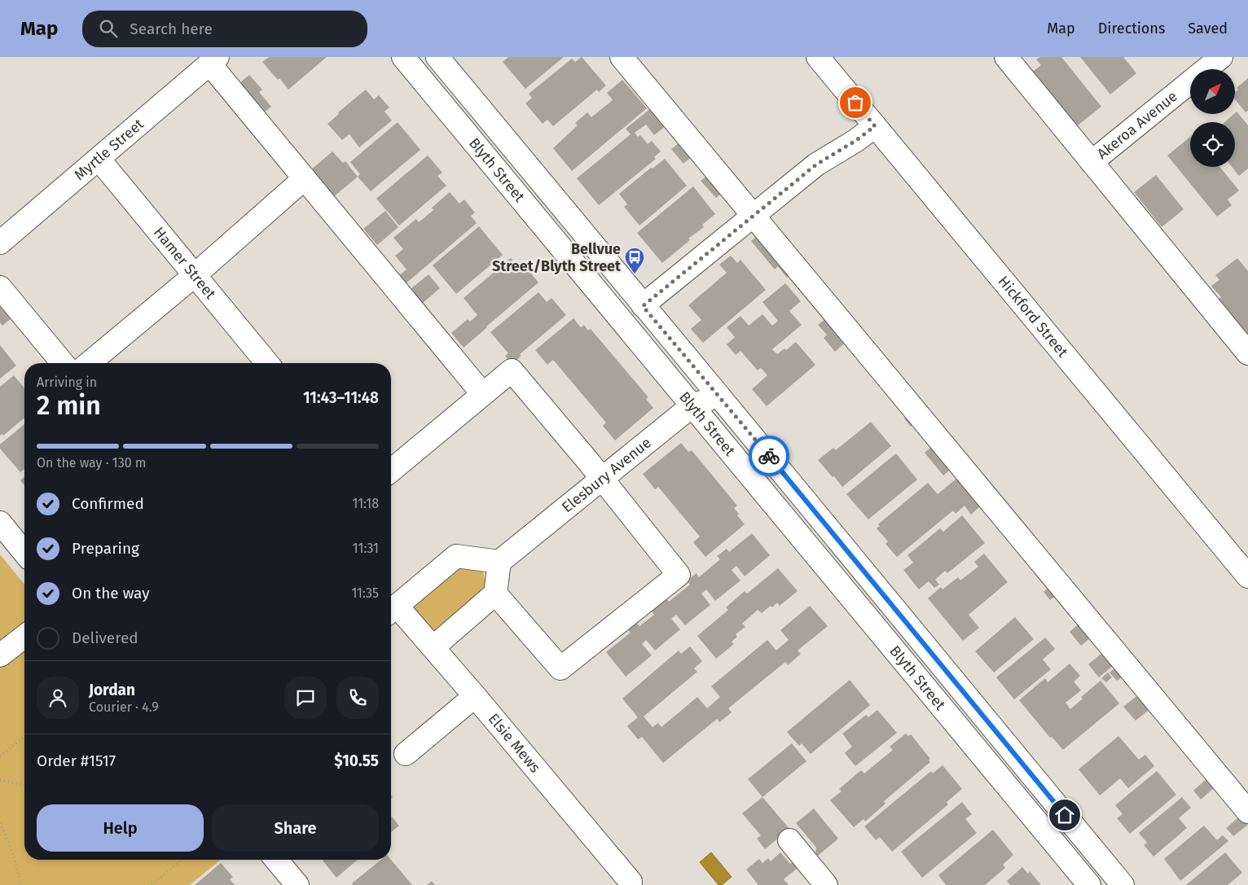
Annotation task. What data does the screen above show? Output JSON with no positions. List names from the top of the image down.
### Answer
{
  "streets": {
    "street": [
      "Akeroa Avenue",
      "Myrtle Street",
      "Blyth Street",
      "Hamer Street",
      "Hickford Street",
      "Elesbury Avenue",
      "Elsie Mews"
    ]
  },
  "crossings": [
    ["Myrtle Street", "Hamer Street"],
    ["Blyth Street", "Elesbury Avenue"]
  ],
  "places": {
    "bus stop": ["Bellvue Street/Blyth Street"]
  },
  "north": "top right",
  "page": {
    "header": "Map",
    "search": "Search here",
    "nav": ["Map", "Directions", "Saved"],
    "heading": ["2 min", "Arriving in", "11:43–11:48"],
    "panel": [
      "Jordan",
      "Courier · 4.9",
      "Order #1517",
      "$10.55"
    ],
    "bar": "On the way · 130 m",
    "list": [
      ["Confirmed", "11:18"],
      ["Preparing", "11:31"],
      ["On the way", "11:35"],
      "Delivered"
    ],
    "buttons": ["Help", "Share"]
  }
}
